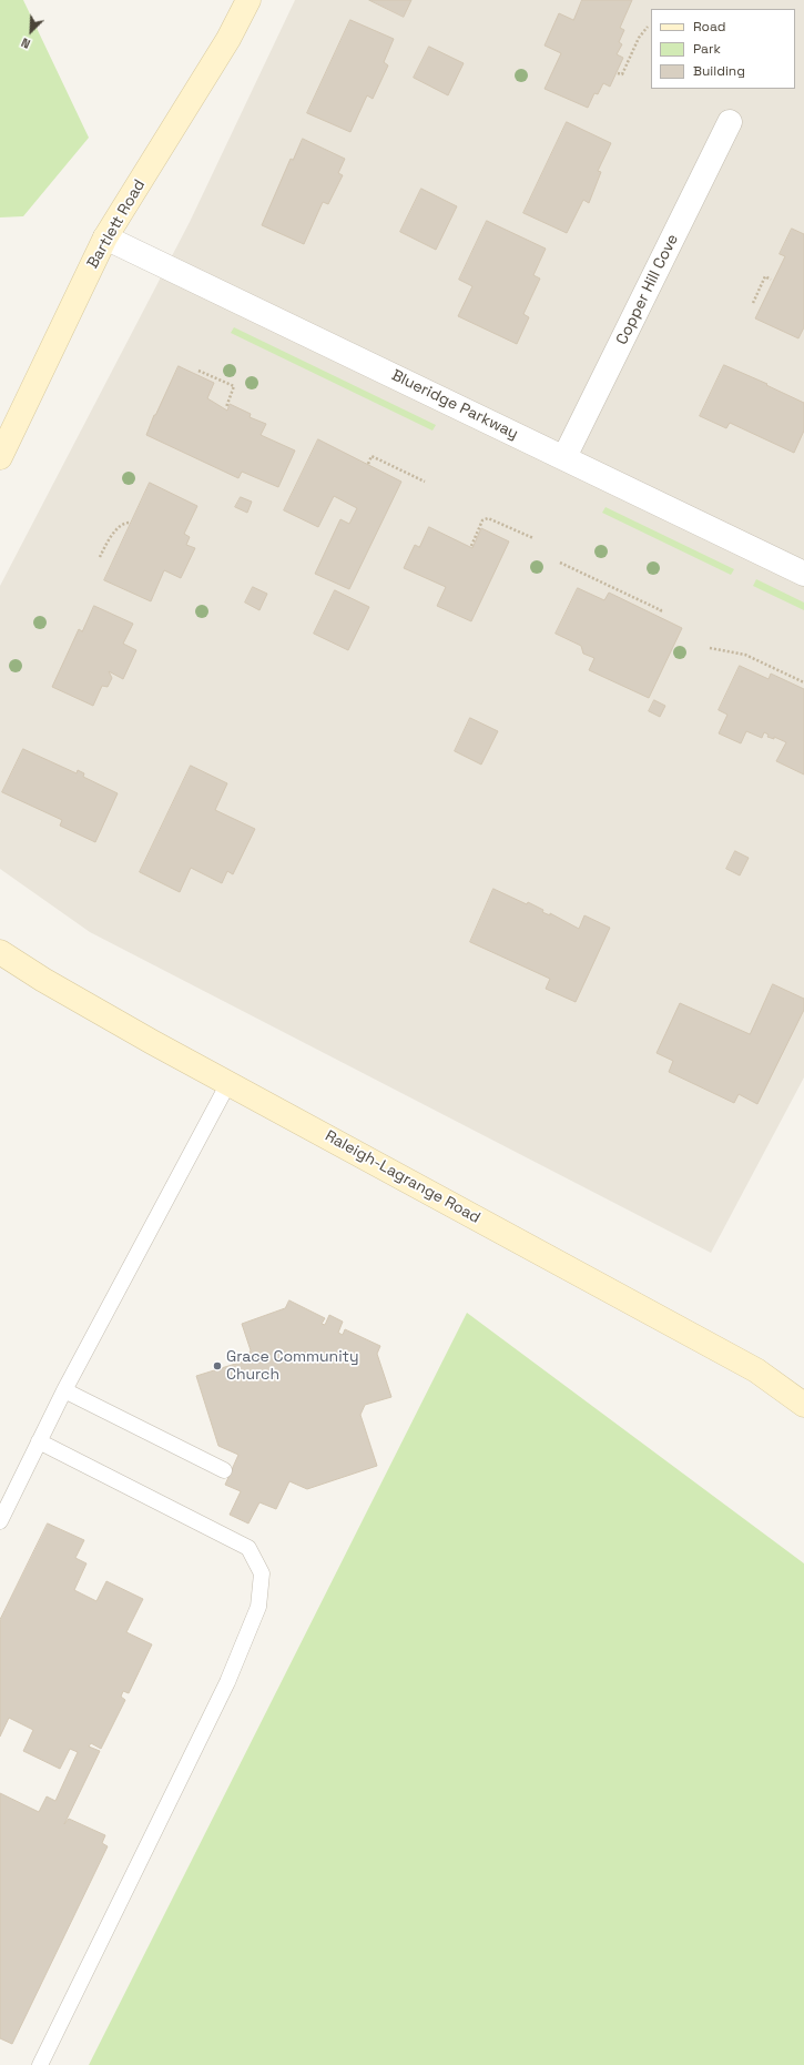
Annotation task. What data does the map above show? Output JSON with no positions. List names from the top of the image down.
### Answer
{
  "streets": {
    "main road": ["Bartlett Road", "Raleigh-Lagrange Road"],
    "street": ["Copper Hill Cove", "Blueridge Parkway"]
  },
  "crossings": [
    ["Bartlett Road", "Blueridge Parkway"],
    ["Copper Hill Cove", "Blueridge Parkway"]
  ],
  "places": ["Grace Community Church"],
  "legend": ["Road", "Park", "Building"],
  "north": "bottom left"
}
